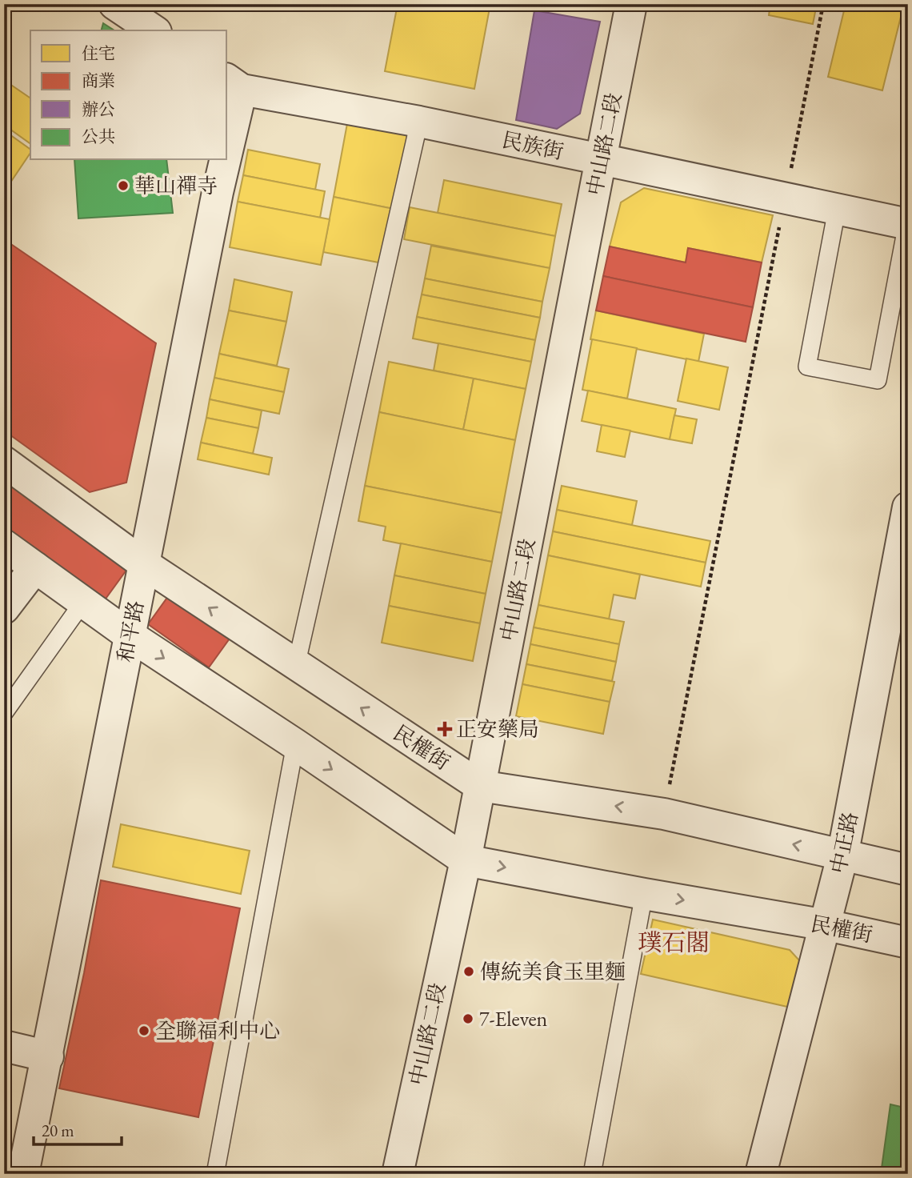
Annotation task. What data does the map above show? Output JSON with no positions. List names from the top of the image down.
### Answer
{
  "streets": {
    "street": [
      "中山路二段",
      "民族街",
      "和平路",
      "民權街",
      "中正路"
    ]
  },
  "crossings": [
    ["中山路二段", "民族街"],
    ["中山路二段", "民權街"],
    ["民族街", "和平路"],
    ["和平路", "民權街"],
    ["民權街", "中正路"]
  ],
  "districts": ["璞石閣"],
  "places": {
    "other": [
      "華山禪寺",
      "傳統美食玉里麵",
      "7-Eleven",
      "全聯福利中心"
    ],
    "health": ["正安藥局"]
  },
  "legend": [
    "住宅",
    "商業",
    "辦公",
    "公共"
  ],
  "scale_bar": "20 m"
}
